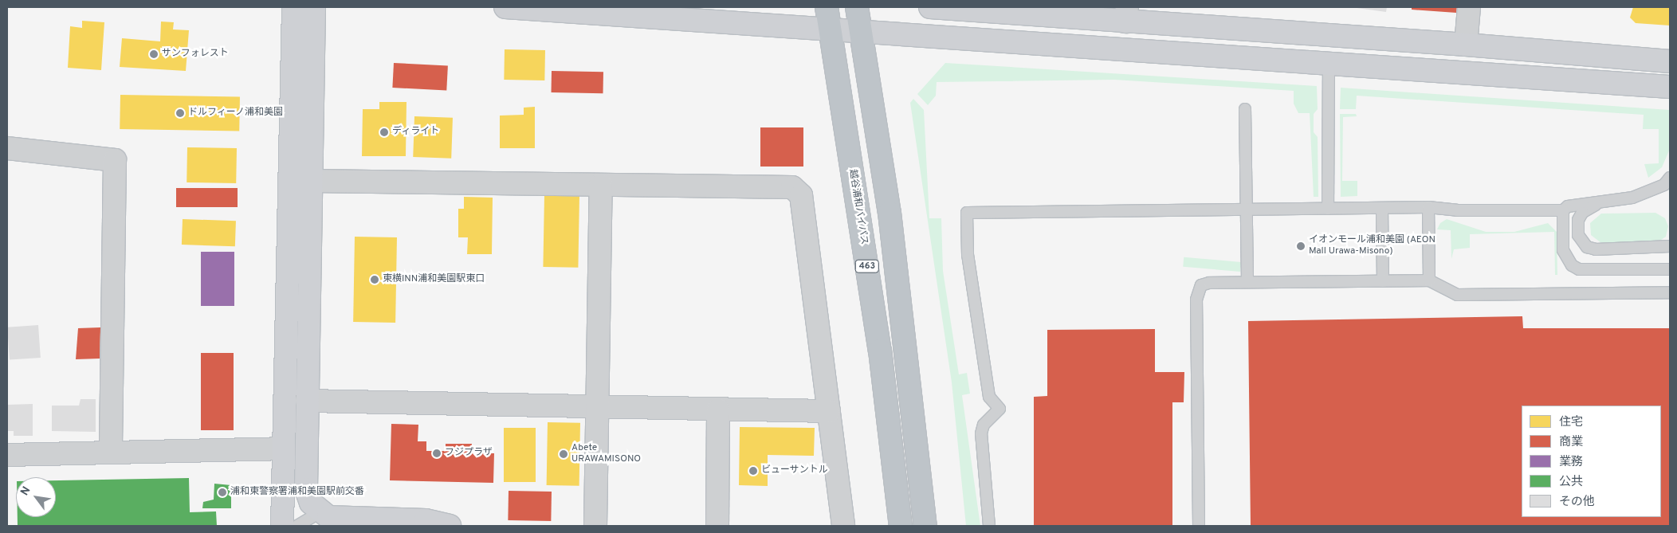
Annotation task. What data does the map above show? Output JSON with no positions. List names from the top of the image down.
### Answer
{
  "streets": {
    "highway": ["越谷浦和バイパス", "463"]
  },
  "places": [
    "サンフォレスト",
    "ドルフィーノ浦和美園",
    "ディライト",
    "イオンモール浦和美園 (AEON Mall Urawa-Misono)",
    "東横INN浦和美園駅東口",
    "フジプラザ",
    "Abete URAWAMISONO",
    "ビューサントル",
    "浦和東警察署浦和美園駅前交番"
  ],
  "legend": [
    "住宅",
    "商業",
    "業務",
    "公共",
    "その他"
  ],
  "north": "top left"
}
